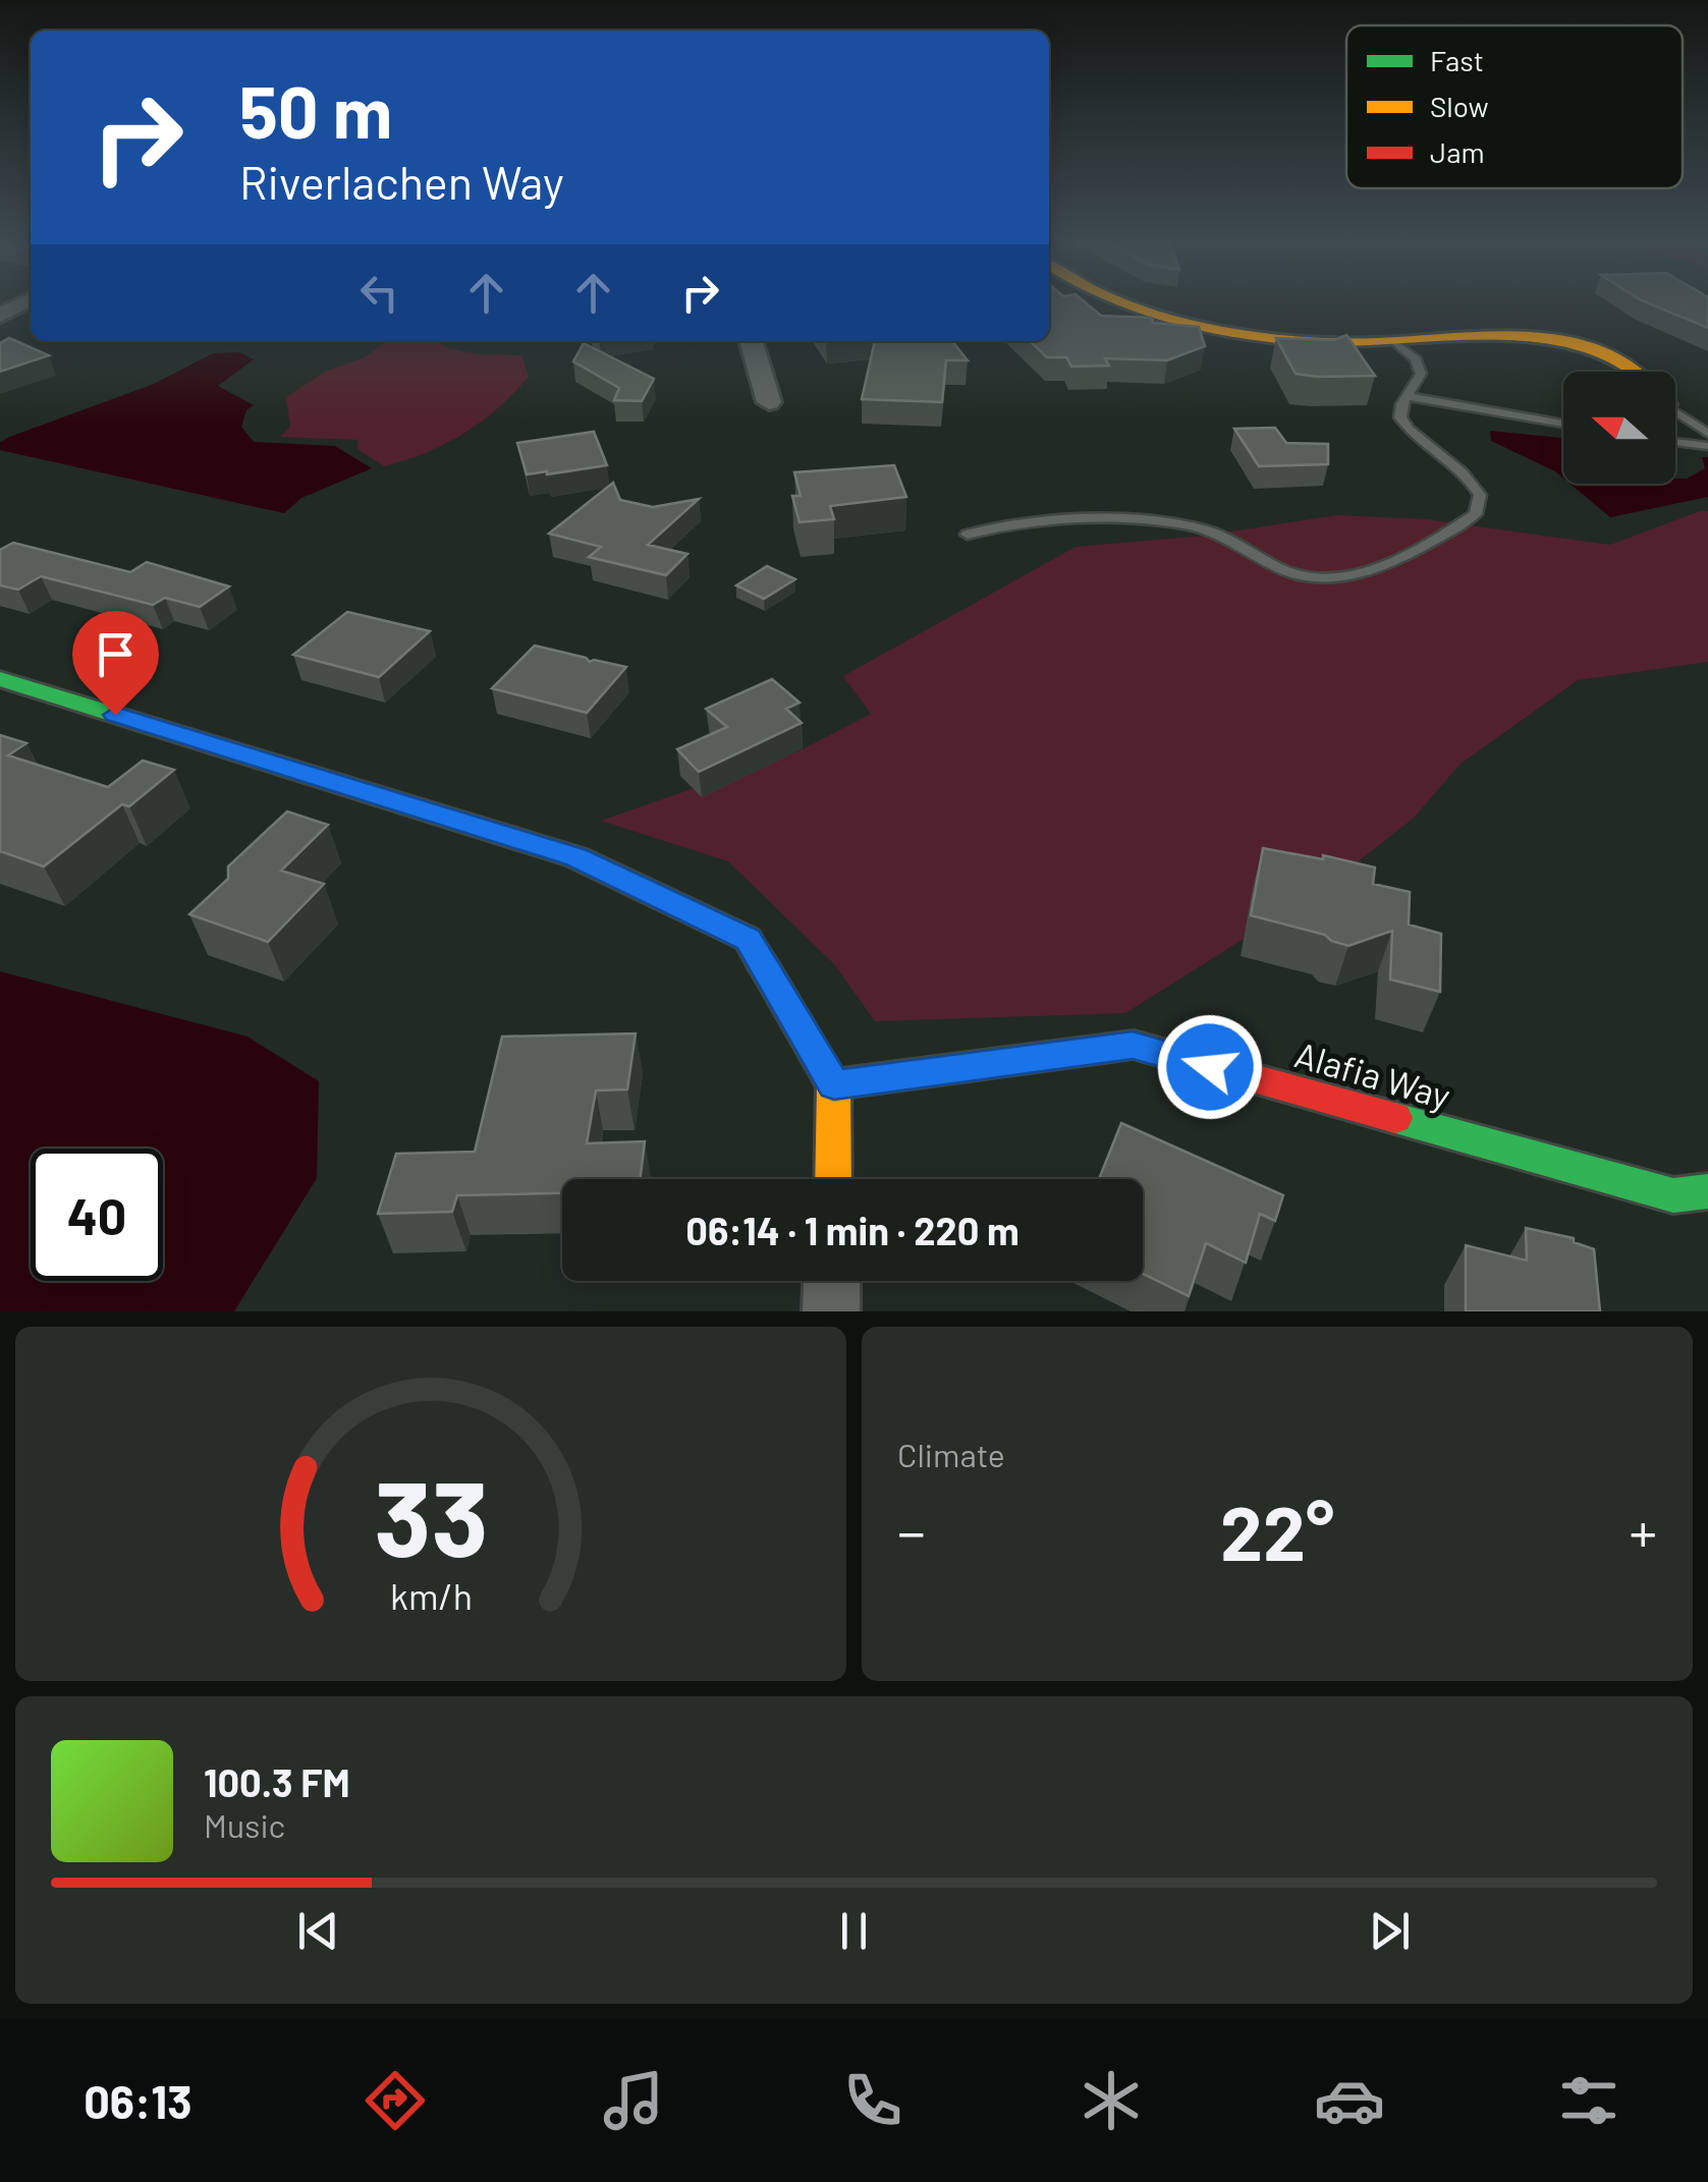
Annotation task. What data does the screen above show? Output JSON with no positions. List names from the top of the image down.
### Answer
{
  "streets": {
    "street": ["Alafia Way"]
  },
  "legend": ["Fast", "Slow", "Jam"],
  "north": "left",
  "page": {
    "turn": ["50 m", "Riverlachen Way"],
    "limit": "40",
    "trip": "06:14 · 1 min · 220 m",
    "tile": "Climate",
    "heat": ["−", "22°", "+"],
    "song": ["100.3 FM", "Music"],
    "tabs": "06:13",
    "gauge": ["33", "km/h"]
  }
}
